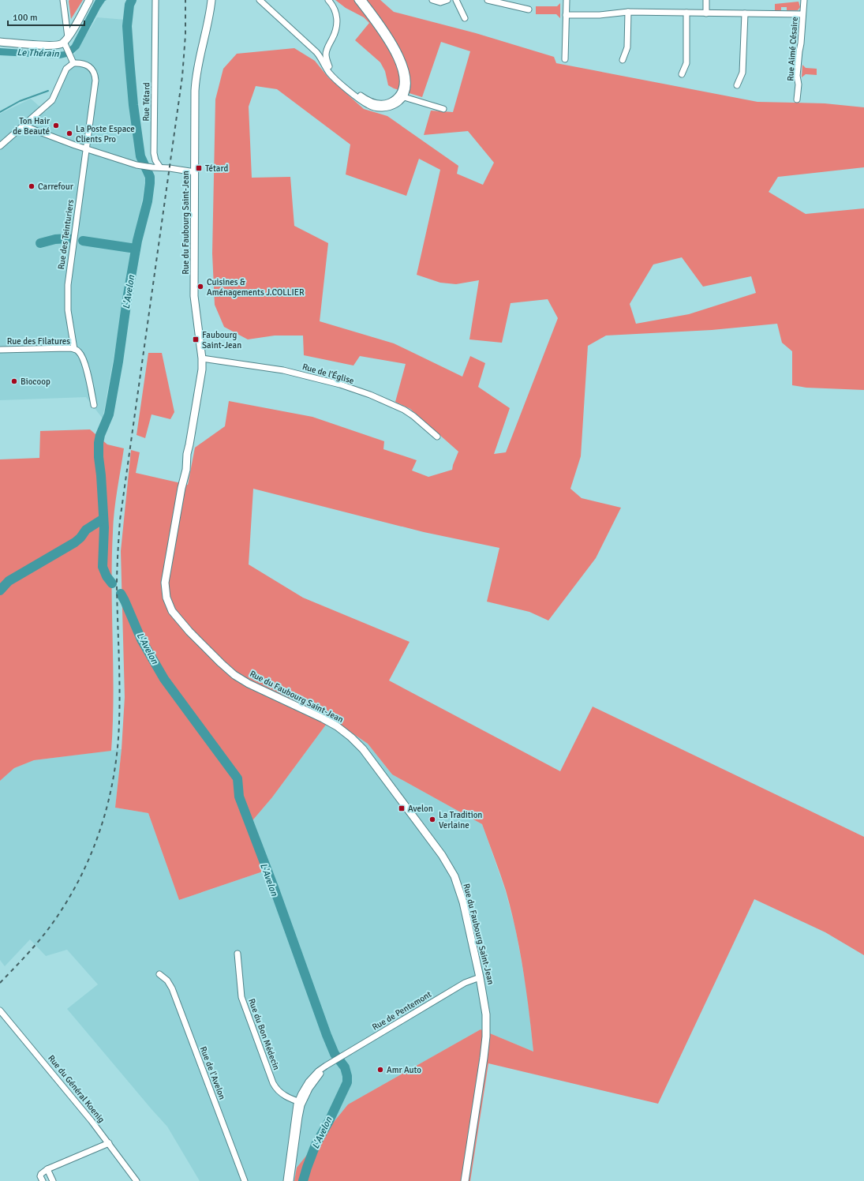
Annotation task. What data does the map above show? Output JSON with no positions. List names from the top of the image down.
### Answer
{
  "streets": {
    "main road": ["Rue du Faubourg Saint-Jean"],
    "street": [
      "Rue Aimé Césaire",
      "Rue Tétard",
      "Rue des Teinturiers",
      "Rue des Filatures",
      "Rue de l'Église",
      "Rue de Pentemont",
      "Rue du Bon Médecin",
      "Rue de l'Avelon",
      "Rue du Général Koenig"
    ]
  },
  "crossings": [
    ["Rue du Faubourg Saint-Jean", "Rue de l'Église"],
    ["Rue du Faubourg Saint-Jean", "Rue de Pentemont"],
    ["Rue des Teinturiers", "Rue des Filatures"],
    ["Rue de Pentemont", "Rue du Bon Médecin"]
  ],
  "water": ["Le Thérain", "L'Avelon"],
  "places": {
    "other": [
      "Ton Hair de Beauté",
      "La Poste Espace Clients Pro",
      "Carrefour",
      "Cuisines & Aménagements J.COLLIER",
      "Biocoop",
      "La Tradition Verlaine",
      "Amr Auto"
    ],
    "transit": ["Tétard", "Faubourg Saint-Jean", "Avelon"]
  },
  "scale_bar": "100 m"
}
